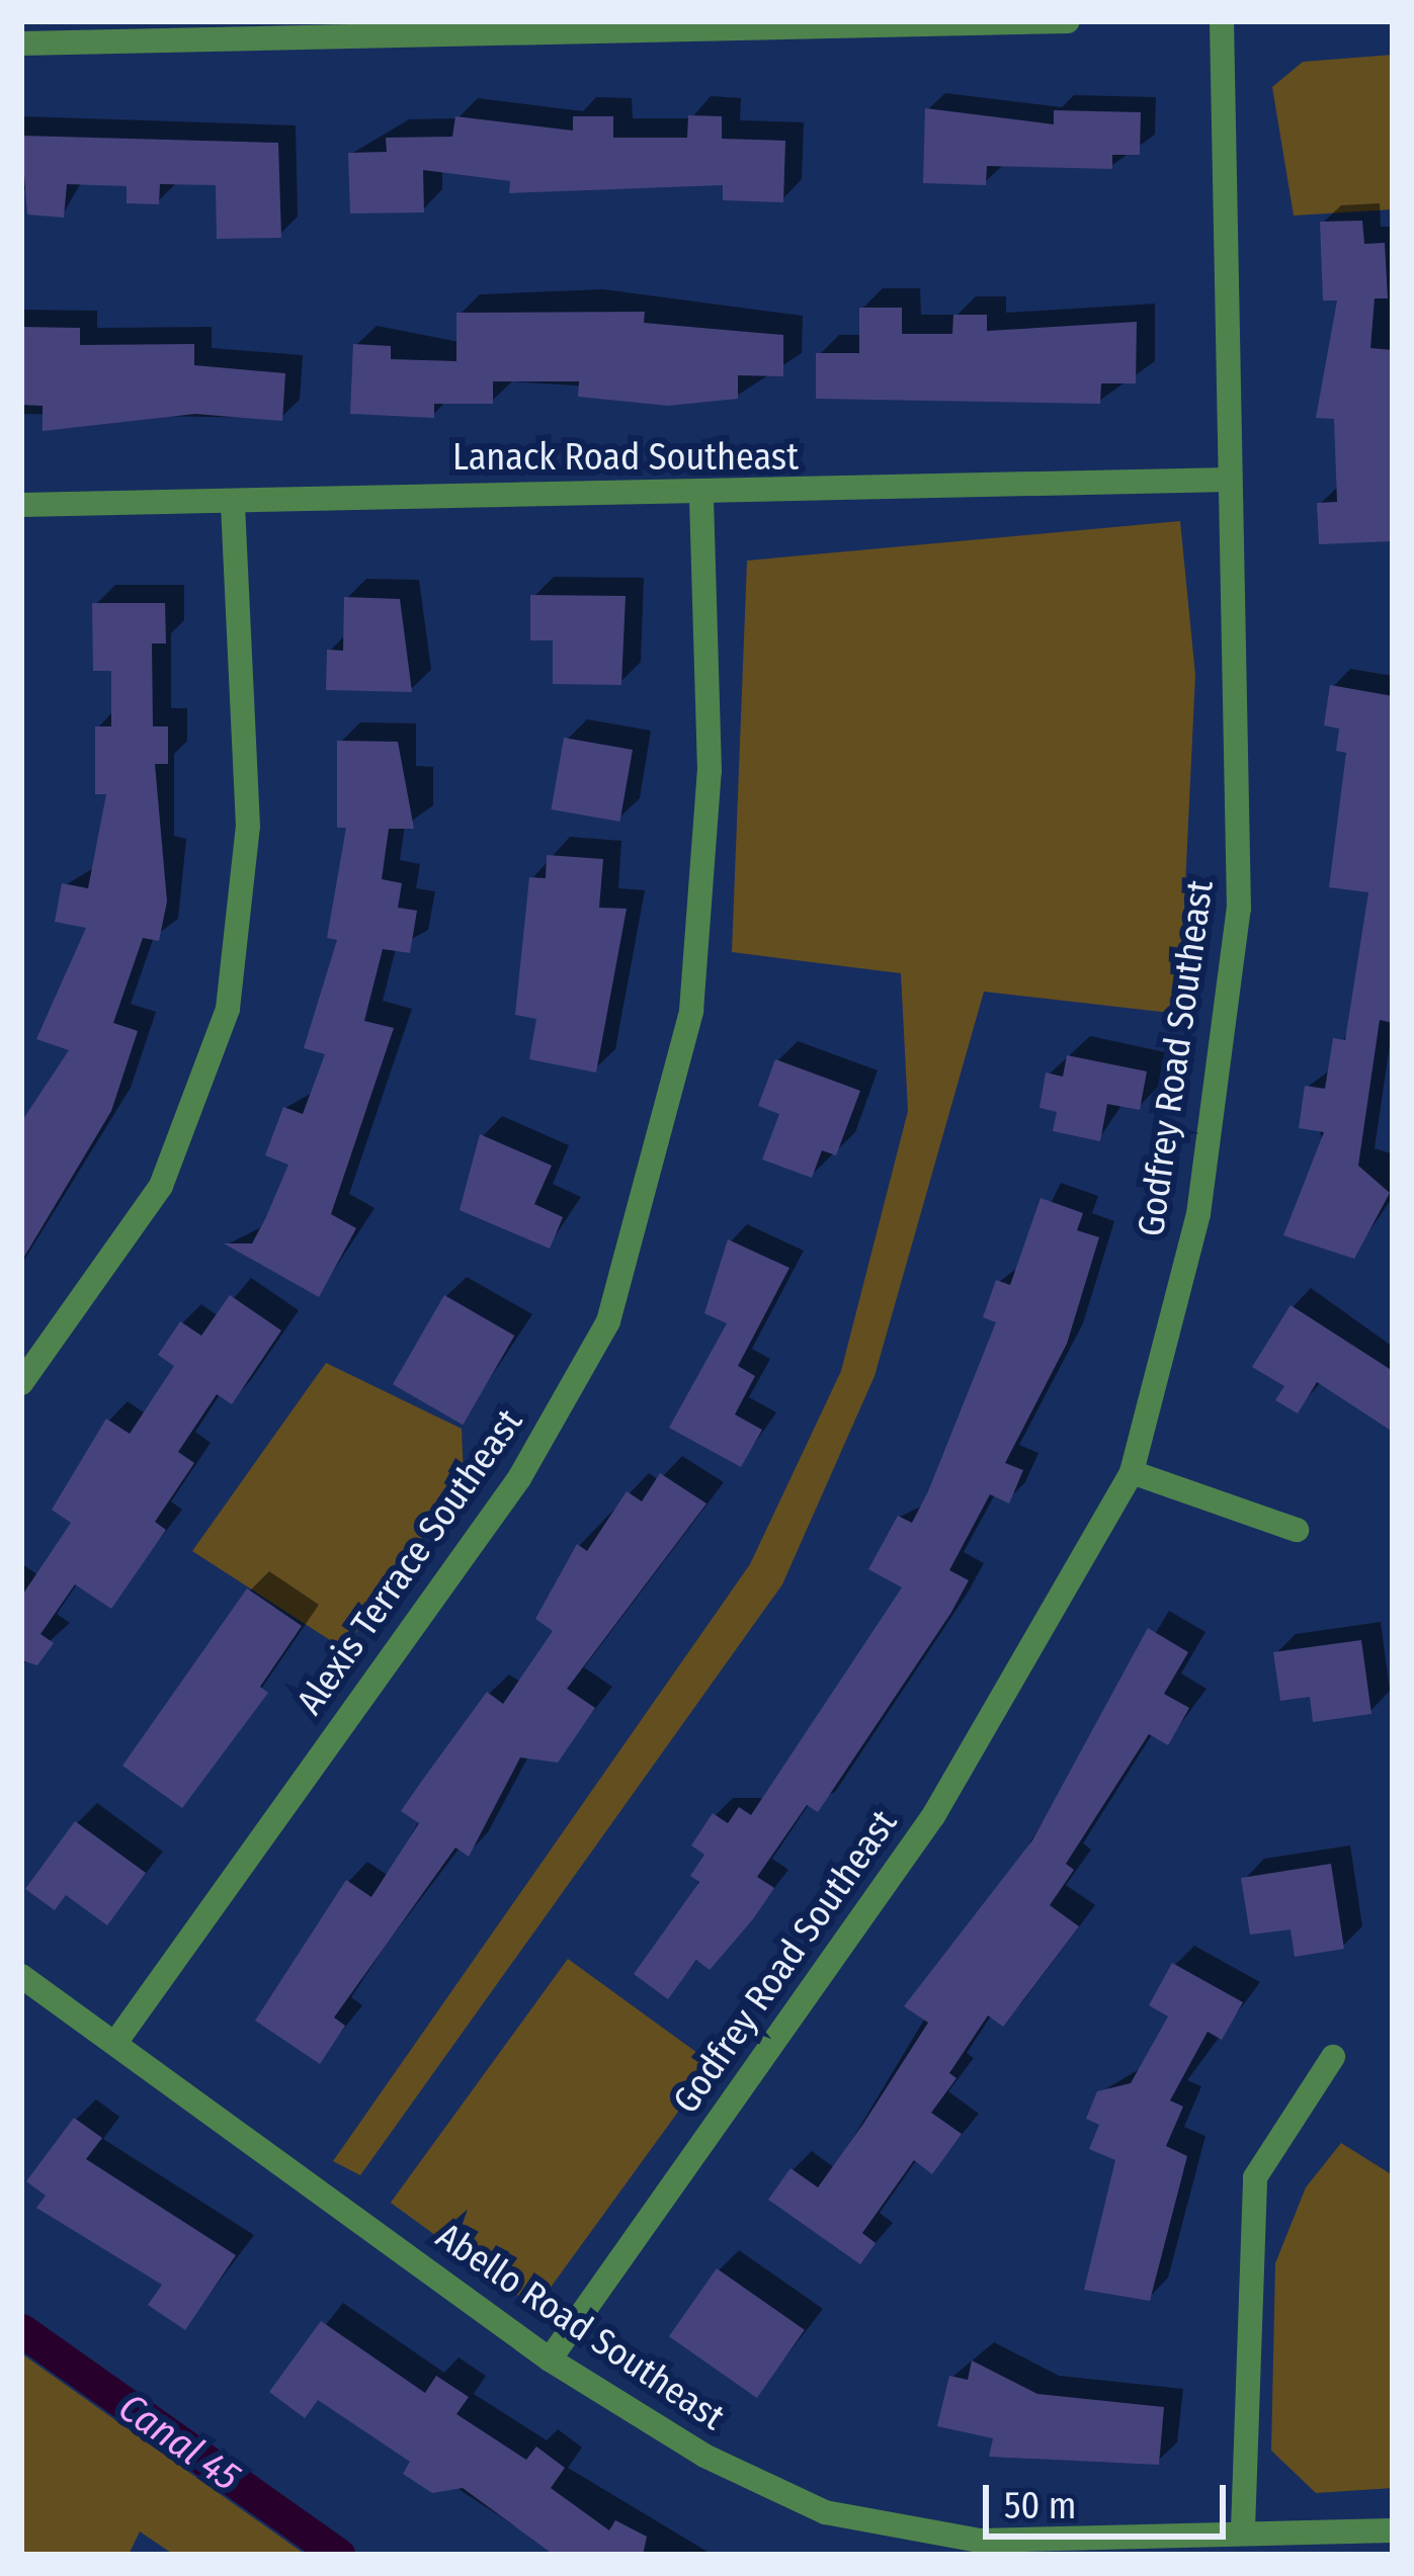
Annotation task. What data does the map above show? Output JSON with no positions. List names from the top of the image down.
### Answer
{
  "streets": {
    "street": [
      "Lanack Road Southeast",
      "Godfrey Road Southeast",
      "Alexis Terrace Southeast",
      "Abello Road Southeast"
    ]
  },
  "crossings": [
    ["Lanack Road Southeast", "Godfrey Road Southeast"],
    ["Lanack Road Southeast", "Alexis Terrace Southeast"],
    ["Godfrey Road Southeast", "Abello Road Southeast"],
    ["Alexis Terrace Southeast", "Abello Road Southeast"]
  ],
  "water": ["Canal 45"],
  "scale_bar": "50 m"
}
